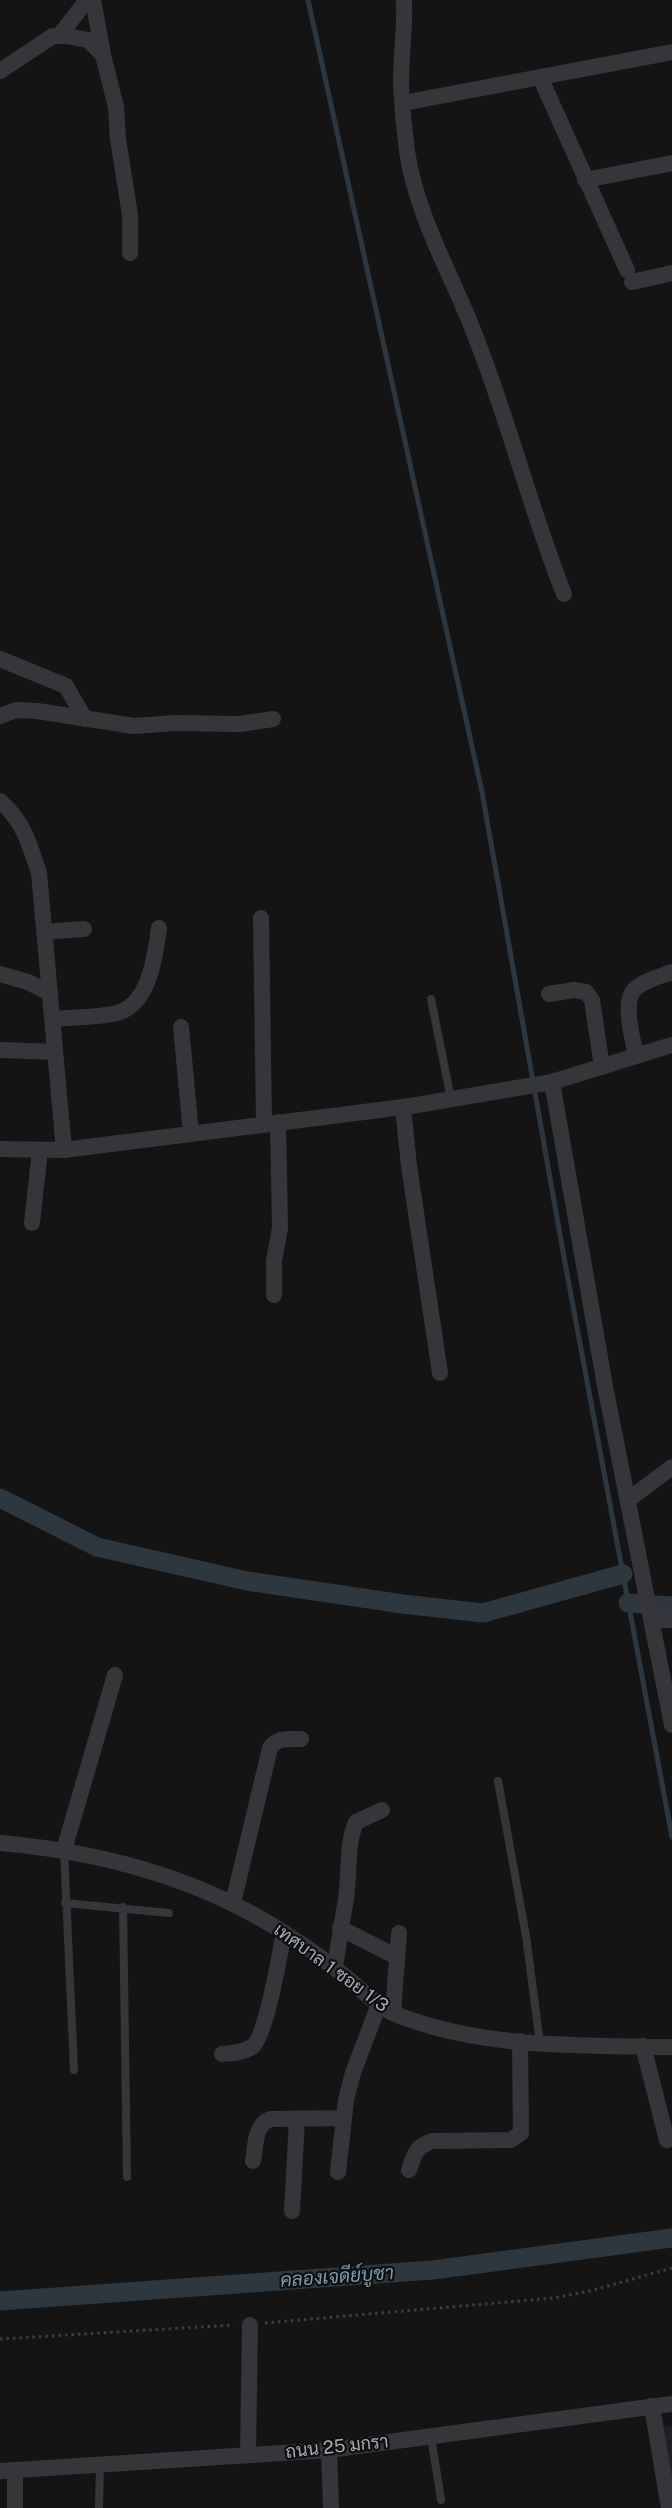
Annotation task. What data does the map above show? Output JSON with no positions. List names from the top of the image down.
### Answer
{
  "streets": {
    "street": ["เทศบาล 1 ซอย 1/3", "ถนน 25 มกรา"]
  },
  "water": ["คลองเจดีย์บูชา"]
}
